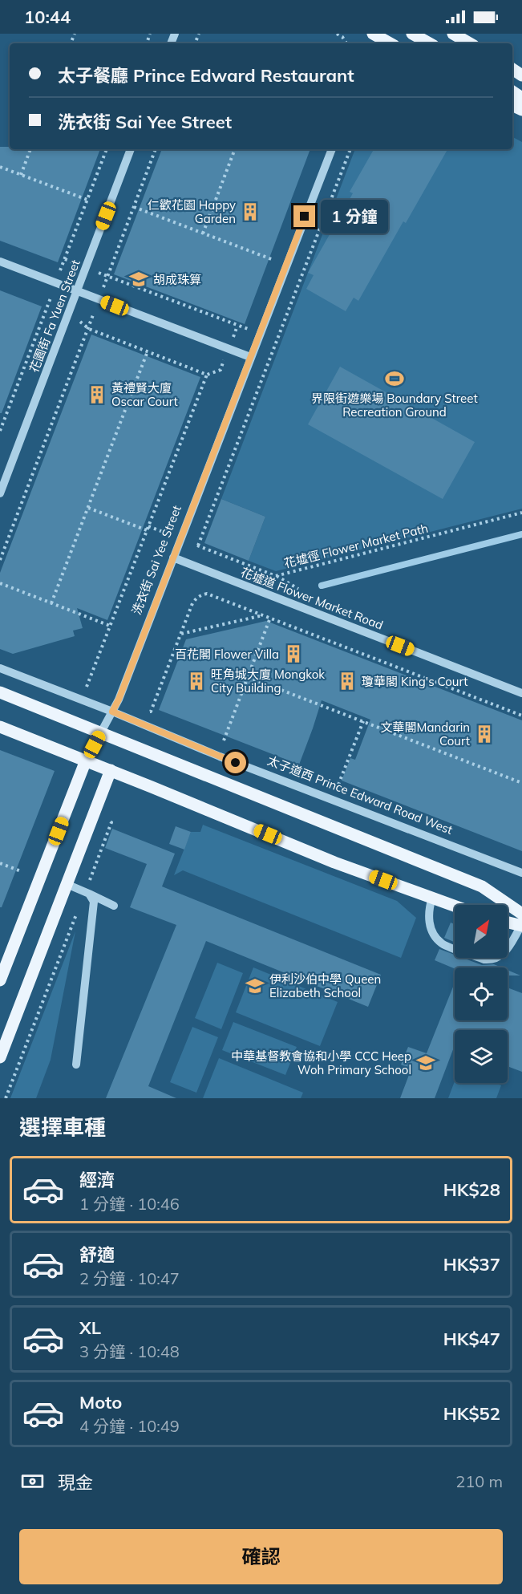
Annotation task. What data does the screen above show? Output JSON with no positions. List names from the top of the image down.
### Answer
{
  "streets": {
    "main road": ["洗衣街 Sai Yee Street"],
    "street": ["花園街 Fa Yuen Street", "花墟道 Flower Market Road", "太子道西 Prince Edward Road West"],
    "path": ["花墟徑 Flower Market Path"]
  },
  "crossings": [
    ["洗衣街 Sai Yee Street", "花墟道 Flower Market Road"],
    ["洗衣街 Sai Yee Street", "太子道西 Prince Edward Road West"]
  ],
  "places": {
    "building": [
      "仁歡花園 Happy Garden",
      "黃禮賢大廈 Oscar Court",
      "百花閣 Flower Villa",
      "旺角城大廈 Mongkok City Building",
      "瓊華閣 King's Court",
      "文華閣Mandarin Court"
    ],
    "school or university": ["胡成珠算", "伊利沙伯中學 Queen Elizabeth School", "中華基督教會協和小學 CCC Heep Woh Primary School"],
    "sports": ["界限街遊樂場 Boundary Street Recreation Ground"]
  },
  "north": "top right",
  "page": {
    "status": "10:44",
    "banner": ["太子餐廳 Prince Edward Restaurant", "洗衣街 Sai Yee Street"],
    "bubble": "1 分鐘",
    "heading": "選擇車種",
    "list": [
      {
        "name": "經濟",
        "note": "1 分鐘 · 10:46",
        "value": "HK$28"
      },
      {
        "name": "舒適",
        "note": "2 分鐘 · 10:47",
        "value": "HK$37"
      },
      {
        "name": "XL",
        "note": "3 分鐘 · 10:48",
        "value": "HK$47"
      },
      {
        "name": "Moto",
        "note": "4 分鐘 · 10:49",
        "value": "HK$52"
      }
    ],
    "pay": ["現金", "210 m"],
    "buttons": "確認"
  }
}
